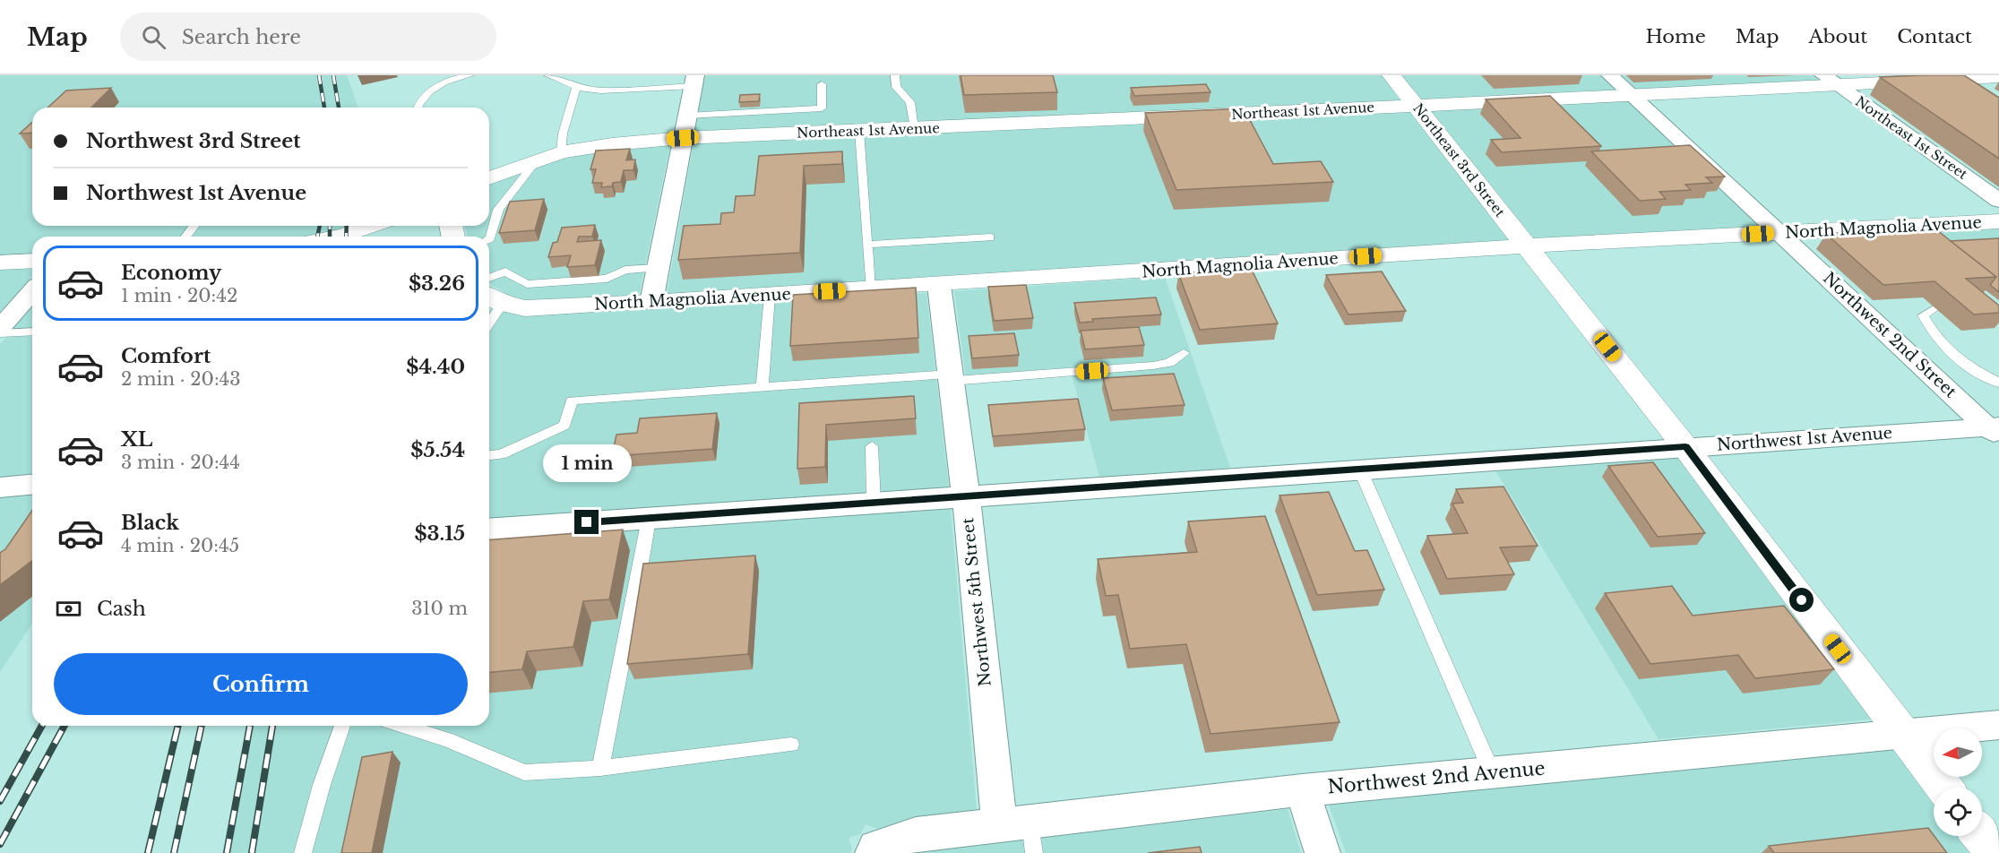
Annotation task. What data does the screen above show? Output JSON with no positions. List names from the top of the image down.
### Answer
{
  "streets": {
    "main road": ["Northeast 1st Avenue", "Northeast 3rd Street", "North Magnolia Avenue"],
    "street": [
      "Northeast 1st Street",
      "Northwest 2nd Street",
      "Northwest 1st Avenue",
      "Northwest 5th Street",
      "Northwest 2nd Avenue"
    ]
  },
  "crossings": [
    ["Northeast 1st Avenue", "Northeast 1st Street"],
    ["Northeast 1st Avenue", "Northeast 3rd Street"],
    ["Northeast 1st Avenue", "Northwest 2nd Street"],
    ["Northeast 3rd Street", "North Magnolia Avenue"],
    ["Northeast 3rd Street", "Northwest 1st Avenue"],
    ["Northeast 3rd Street", "Northwest 2nd Avenue"],
    ["North Magnolia Avenue", "Northwest 2nd Street"],
    ["North Magnolia Avenue", "Northwest 5th Street"],
    ["Northwest 2nd Street", "Northwest 1st Avenue"],
    ["Northwest 1st Avenue", "Northwest 5th Street"],
    ["Northwest 5th Street", "Northwest 2nd Avenue"]
  ],
  "north": "left",
  "page": {
    "header": "Map",
    "search": "Search here",
    "nav": [
      "Home",
      "Map",
      "About",
      "Contact"
    ],
    "banner": ["Northwest 3rd Street", "Northwest 1st Avenue"],
    "list": [
      {
        "name": "Economy",
        "note": "1 min · 20:42",
        "value": "$3.26"
      },
      {
        "name": "Comfort",
        "note": "2 min · 20:43",
        "value": "$4.40"
      },
      {
        "name": "XL",
        "note": "3 min · 20:44",
        "value": "$5.54"
      },
      {
        "name": "Black",
        "note": "4 min · 20:45",
        "value": "$3.15"
      }
    ],
    "bubble": "1 min",
    "pay": ["Cash", "310 m"],
    "buttons": "Confirm"
  }
}
